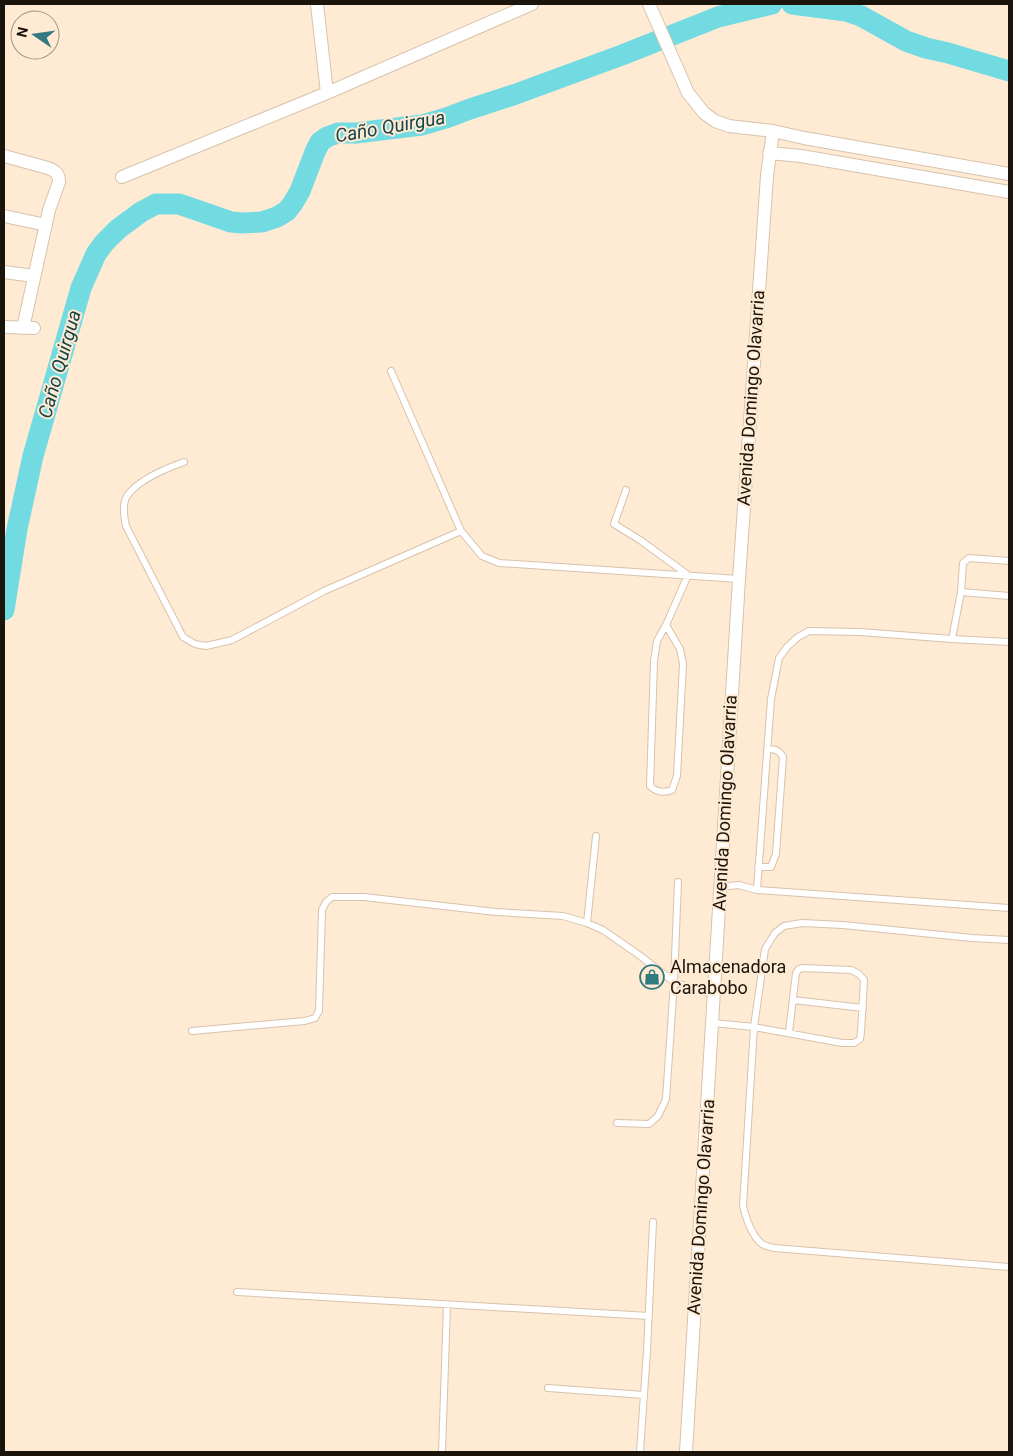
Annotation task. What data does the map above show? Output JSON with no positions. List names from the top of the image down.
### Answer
{
  "streets": {
    "street": ["Avenida Domingo Olavarria"]
  },
  "water": ["Caño Quirgua"],
  "places": {
    "shop": ["Almacenadora Carabobo"]
  },
  "north": "left"
}
